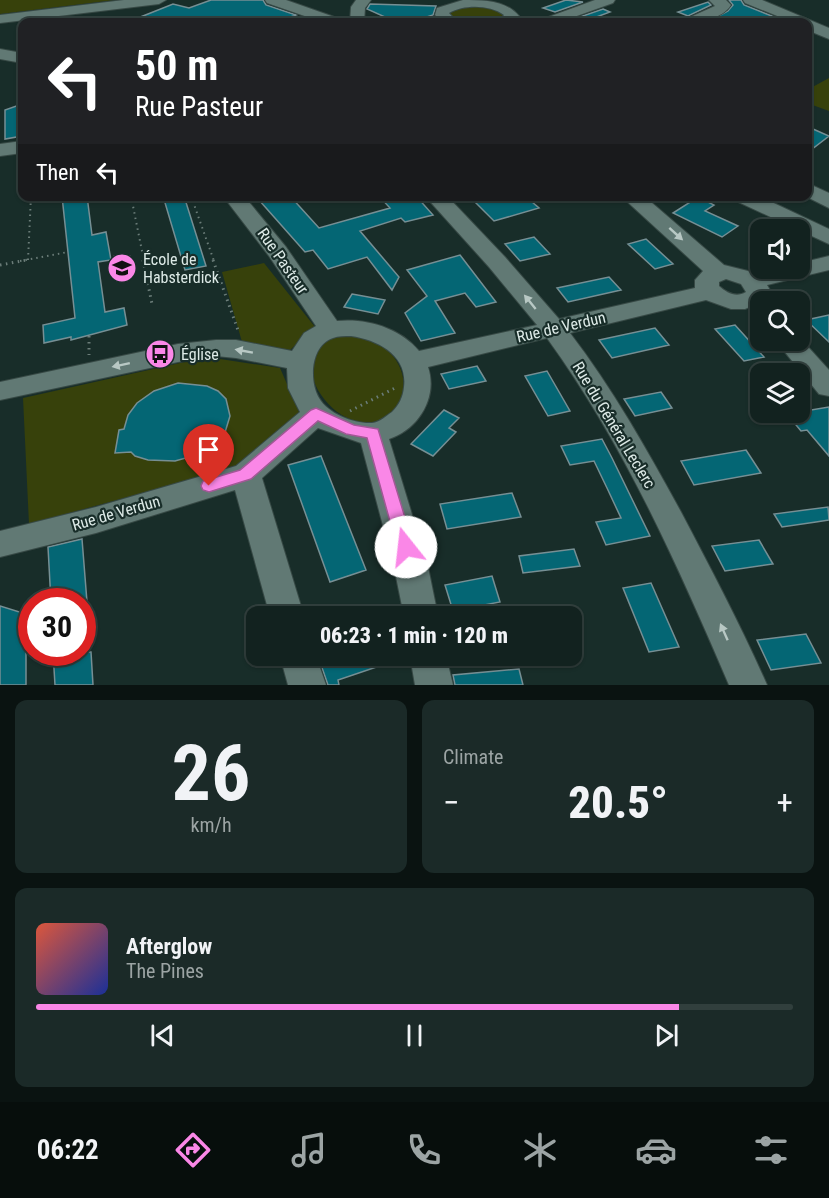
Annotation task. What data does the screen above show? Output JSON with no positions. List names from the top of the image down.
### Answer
{
  "streets": {
    "street": ["Rue Pasteur", "Rue de Verdun", "Rue du Général Leclerc"]
  },
  "crossings": [
    ["Rue de Verdun", "Rue du Général Leclerc"]
  ],
  "places": {
    "school or university": ["École de Habsterdick"],
    "bus stop": ["Église"]
  },
  "page": {
    "turn": ["50 m", "Rue Pasteur"],
    "then": "Then",
    "limit": "30",
    "trip": "06:23 · 1 min · 120 m",
    "tile": [
      ["26", "km/h"],
      "Climate"
    ],
    "heat": ["−", "20.5°", "+"],
    "song": ["Afterglow", "The Pines"],
    "tabs": "06:22"
  }
}
